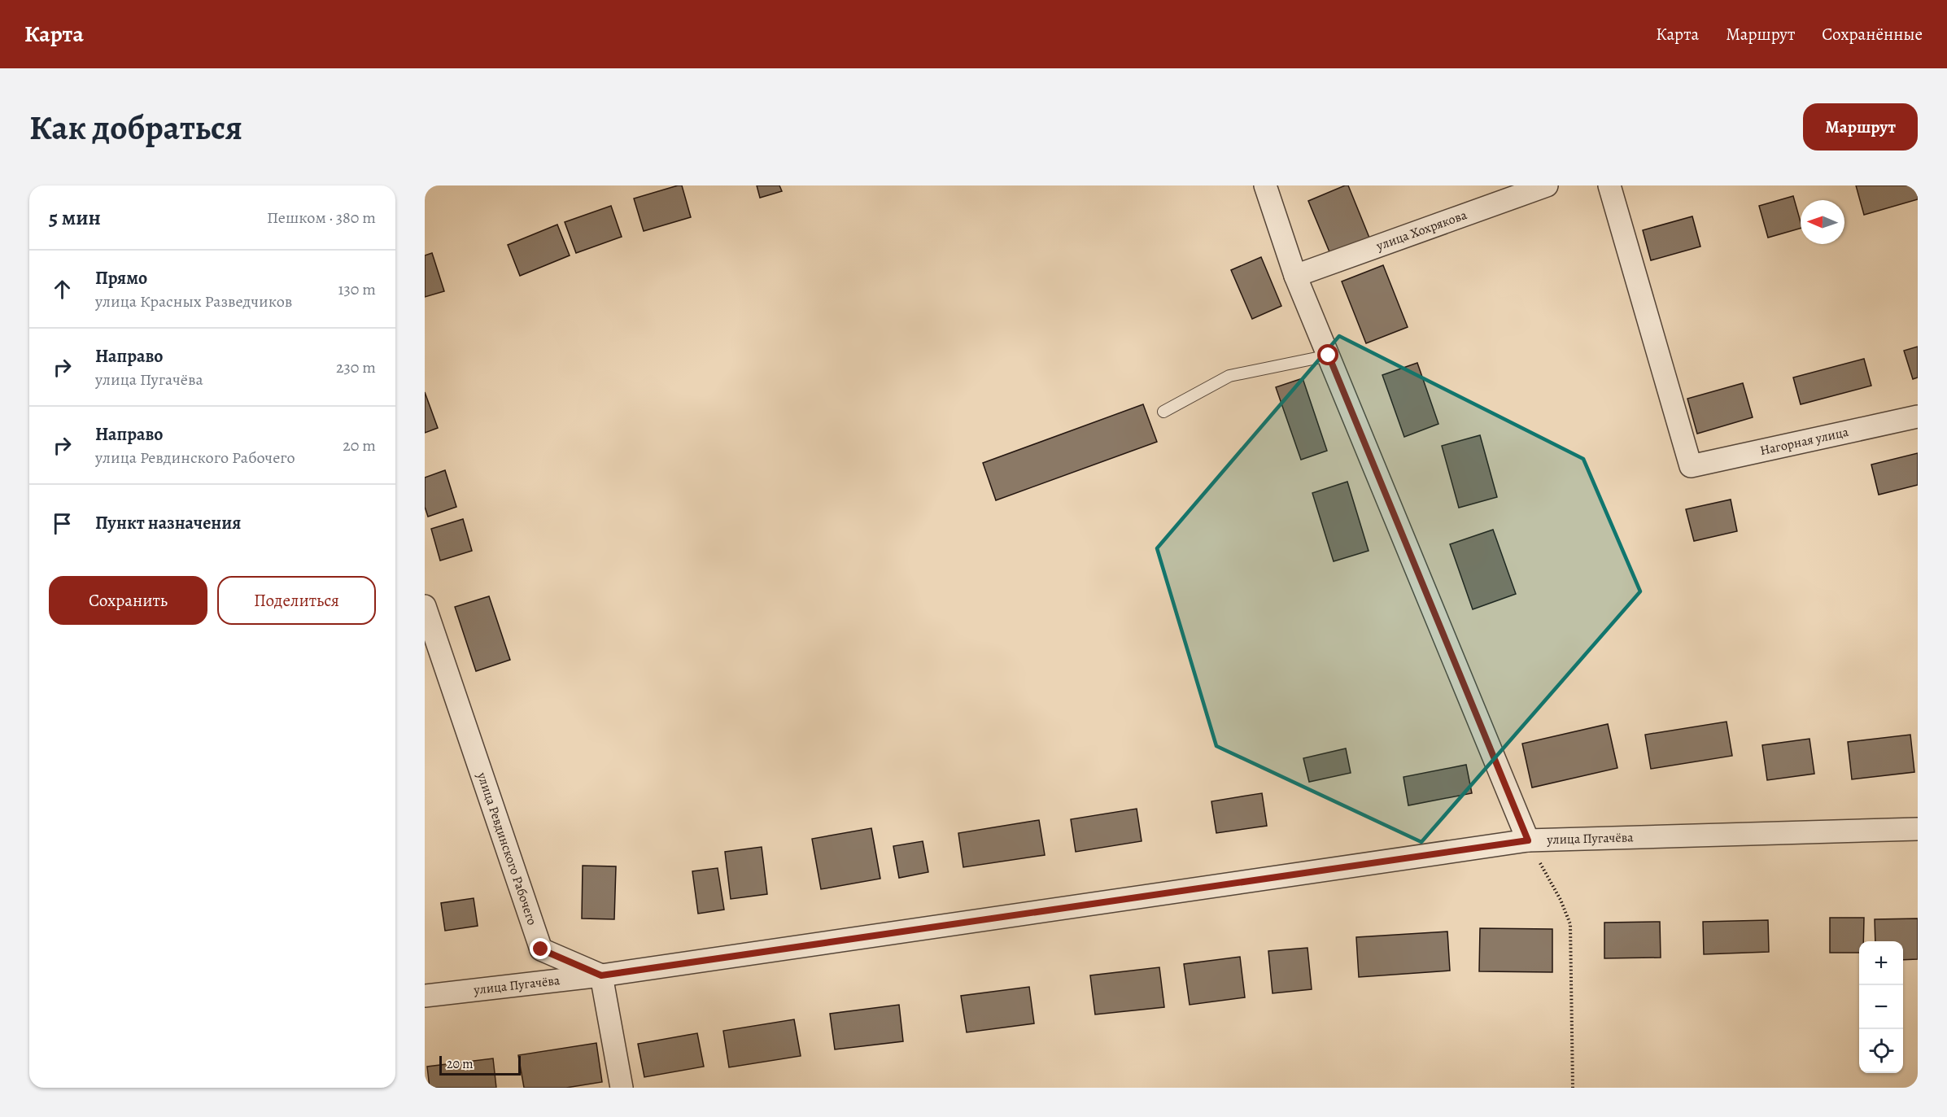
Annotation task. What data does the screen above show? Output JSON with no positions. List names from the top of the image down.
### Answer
{
  "streets": {
    "street": [
      "улица Хохрякова",
      "Нагорная улица",
      "улица Пугачёва",
      "улица Ревдинского Рабочего"
    ]
  },
  "crossings": [
    ["улица Пугачёва", "улица Ревдинского Рабочего"]
  ],
  "scale_bar": "20 m",
  "north": "left",
  "page": {
    "header": "Карта",
    "nav": ["Карта", "Маршрут", "Сохранённые"],
    "buttons": [
      "Маршрут",
      ["Сохранить", "Поделиться"]
    ],
    "title": "Как добраться",
    "heading": ["5 мин", "Пешком · 380 m"],
    "list": [
      ["Прямо", "улица Красных Разведчиков", "130 m"],
      ["Направо", "улица Пугачёва", "230 m"],
      ["Направо", "улица Ревдинского Рабочего", "20 m"],
      "Пункт назначения"
    ],
    "map_buttons": ["+", "−"],
    "scale": "20 m"
  }
}
